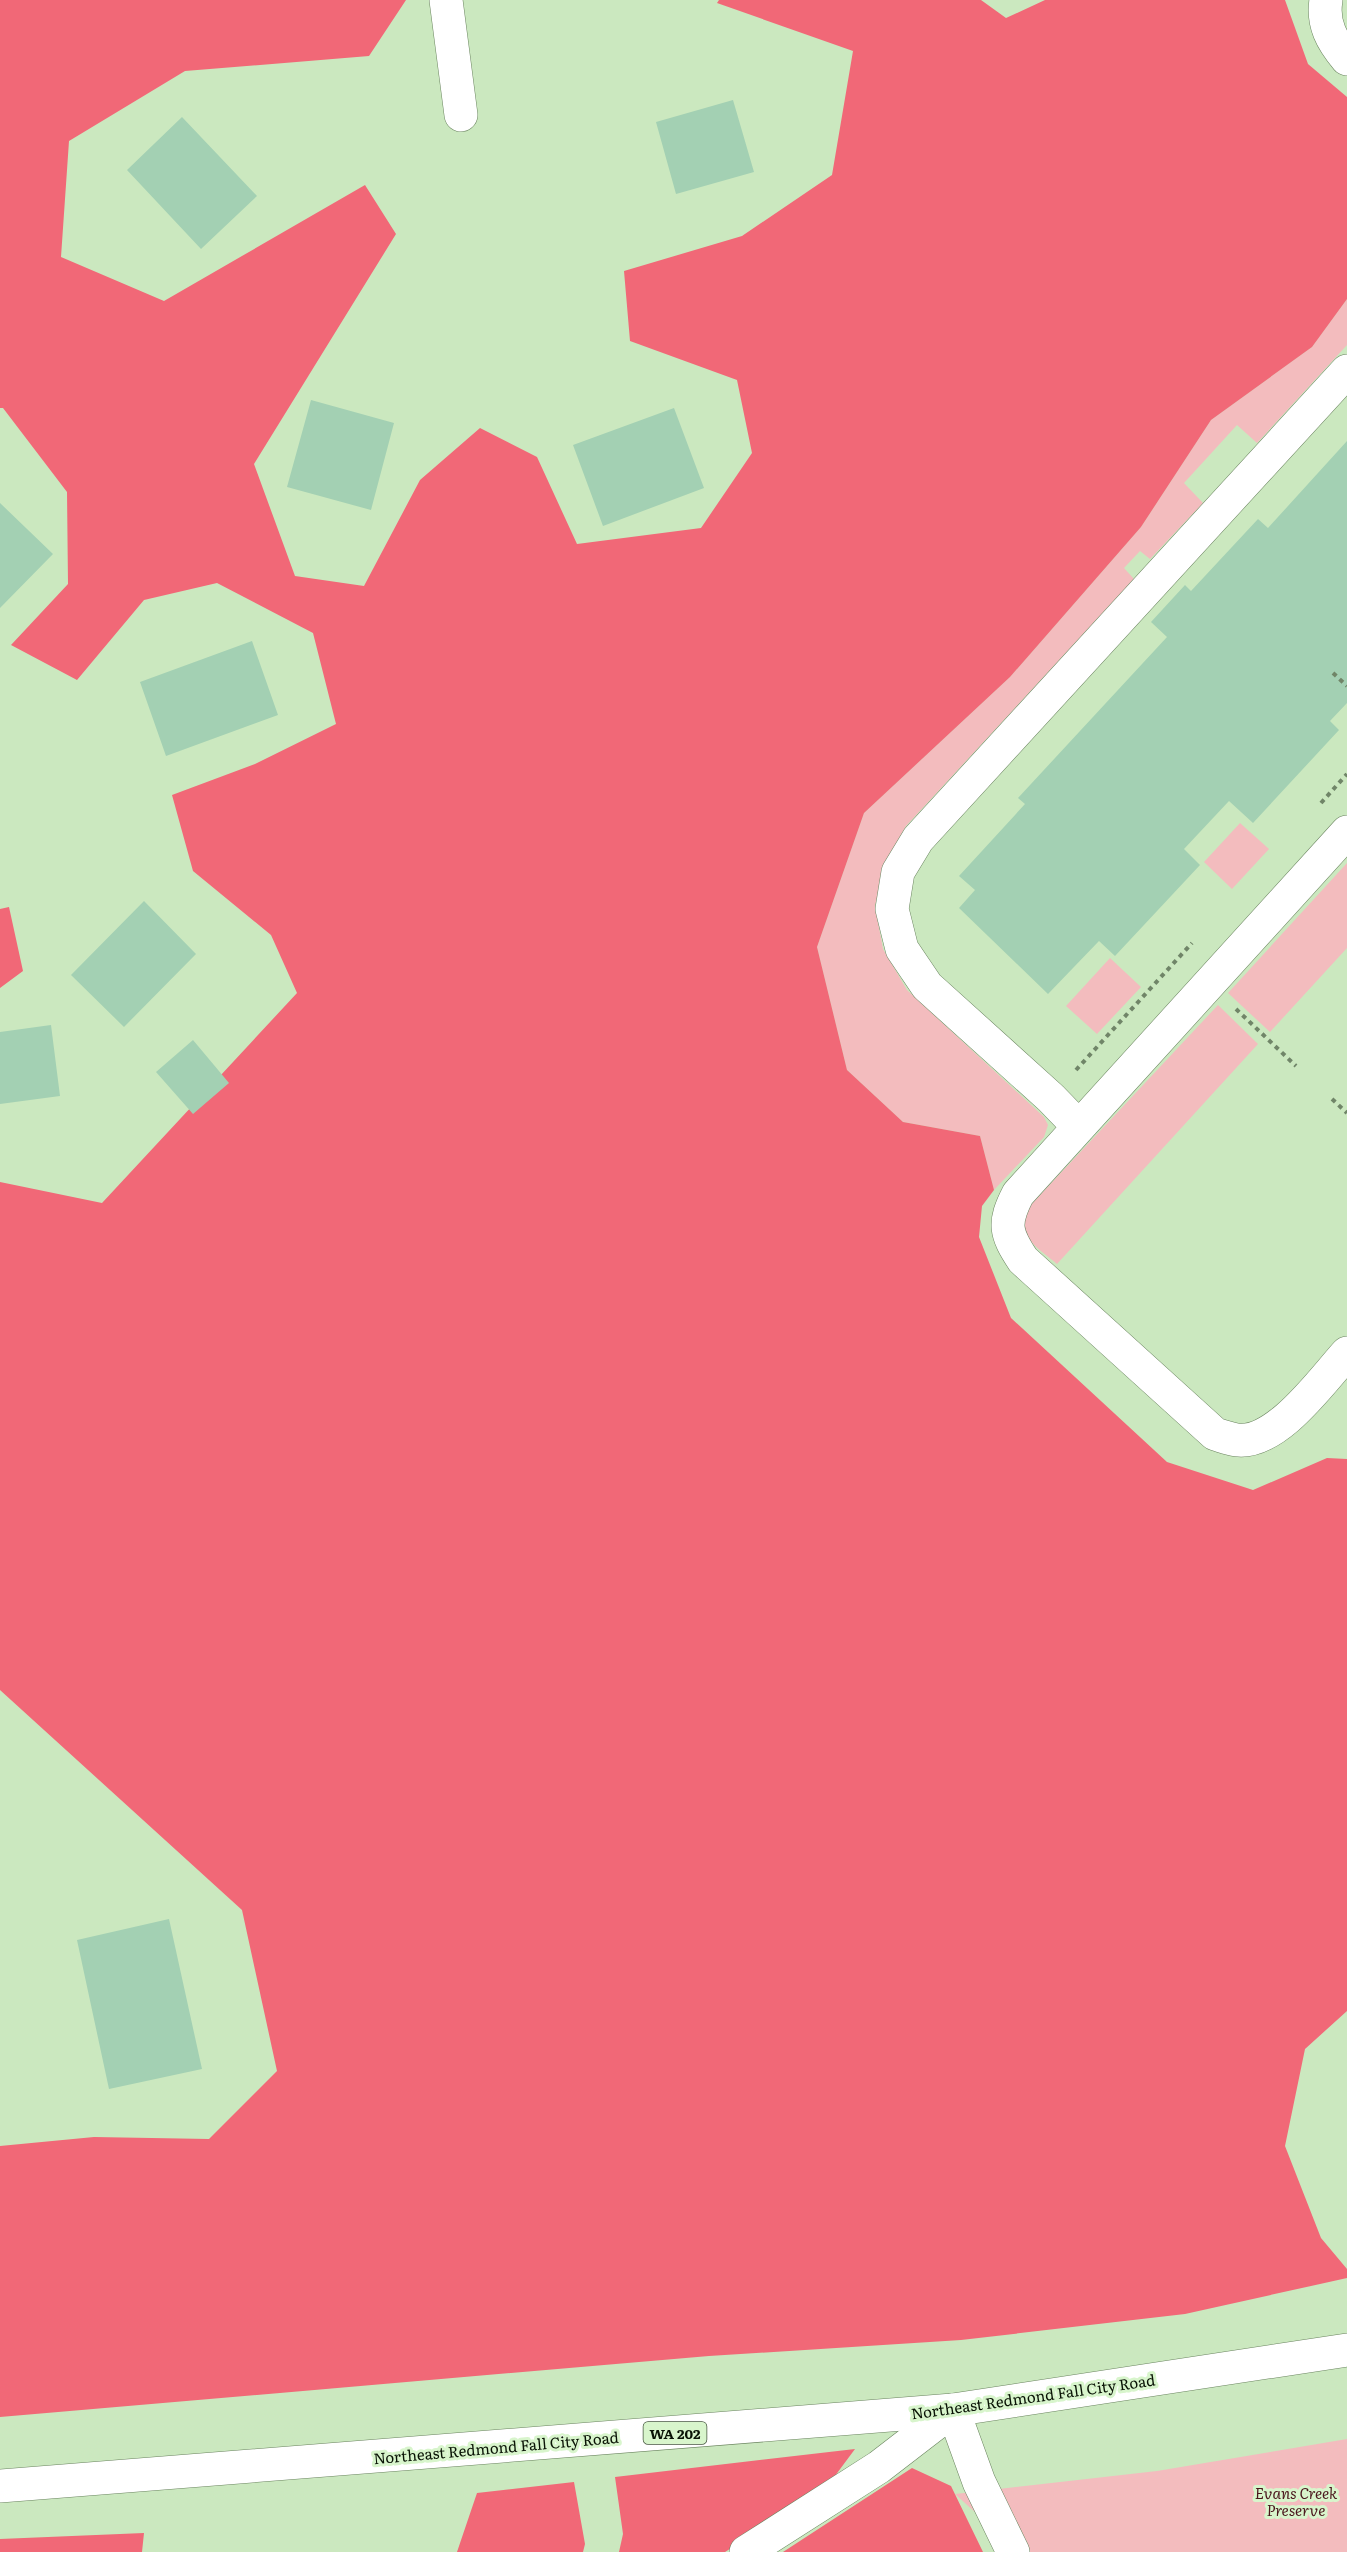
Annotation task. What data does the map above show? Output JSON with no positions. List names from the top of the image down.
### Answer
{
  "streets": {
    "main road": ["Northeast Redmond Fall City Road", "WA 202"]
  },
  "parks": ["Evans Creek Preserve"]
}
